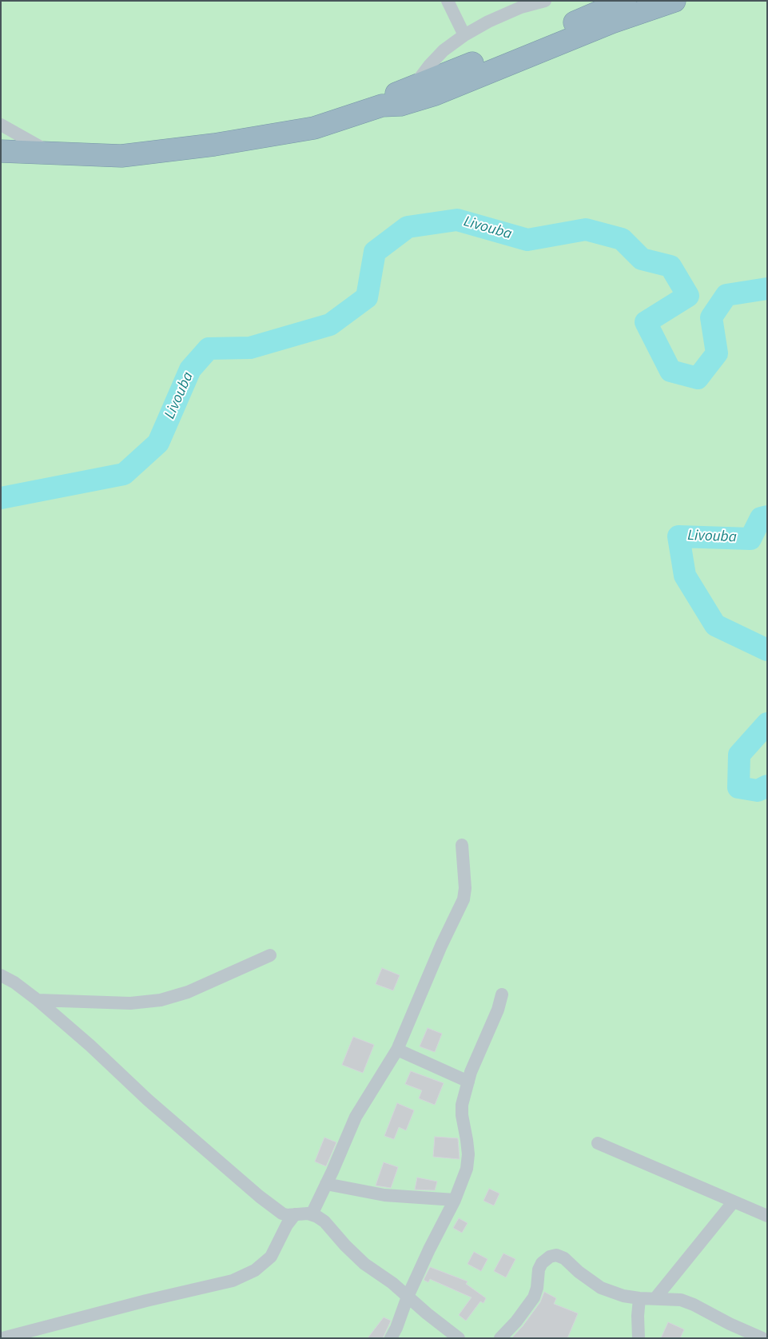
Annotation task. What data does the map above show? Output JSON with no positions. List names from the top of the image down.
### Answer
{
  "water": ["Livouba"]
}
